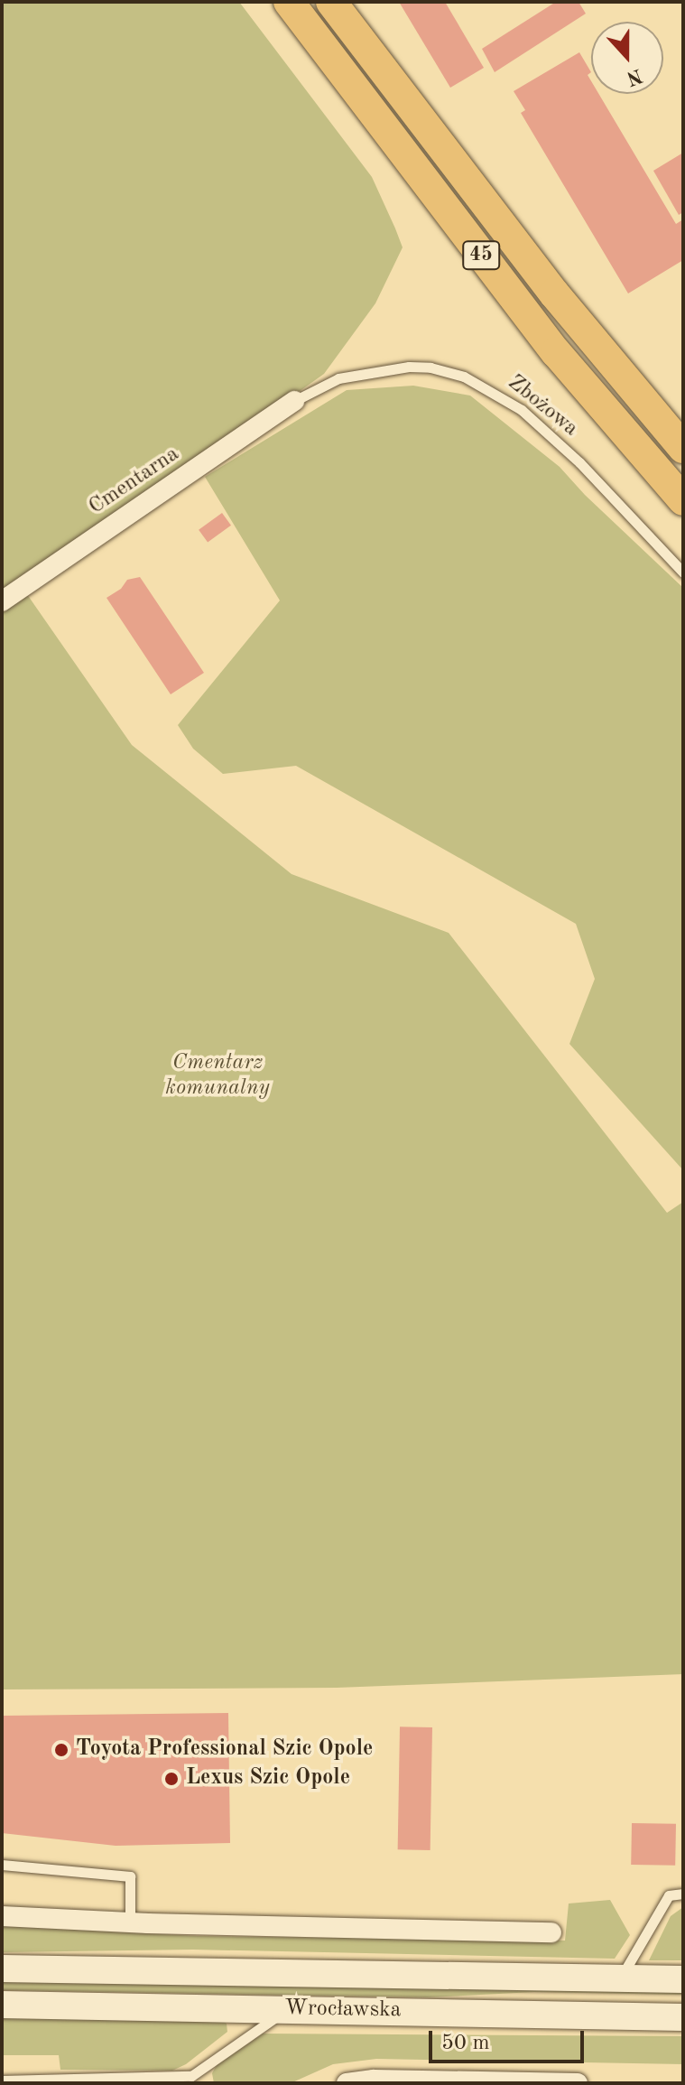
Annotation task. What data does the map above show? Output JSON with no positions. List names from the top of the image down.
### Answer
{
  "streets": {
    "main road": ["45", "Wrocławska"],
    "street": ["Cmentarna"],
    "lane": ["Zbożowa"]
  },
  "crossings": [
    ["Zbożowa", "Cmentarna"]
  ],
  "parks": ["Cmentarz komunalny"],
  "places": ["Toyota Professional Szic Opole", "Lexus Szic Opole"],
  "scale_bar": "50 m",
  "north": "bottom"
}
